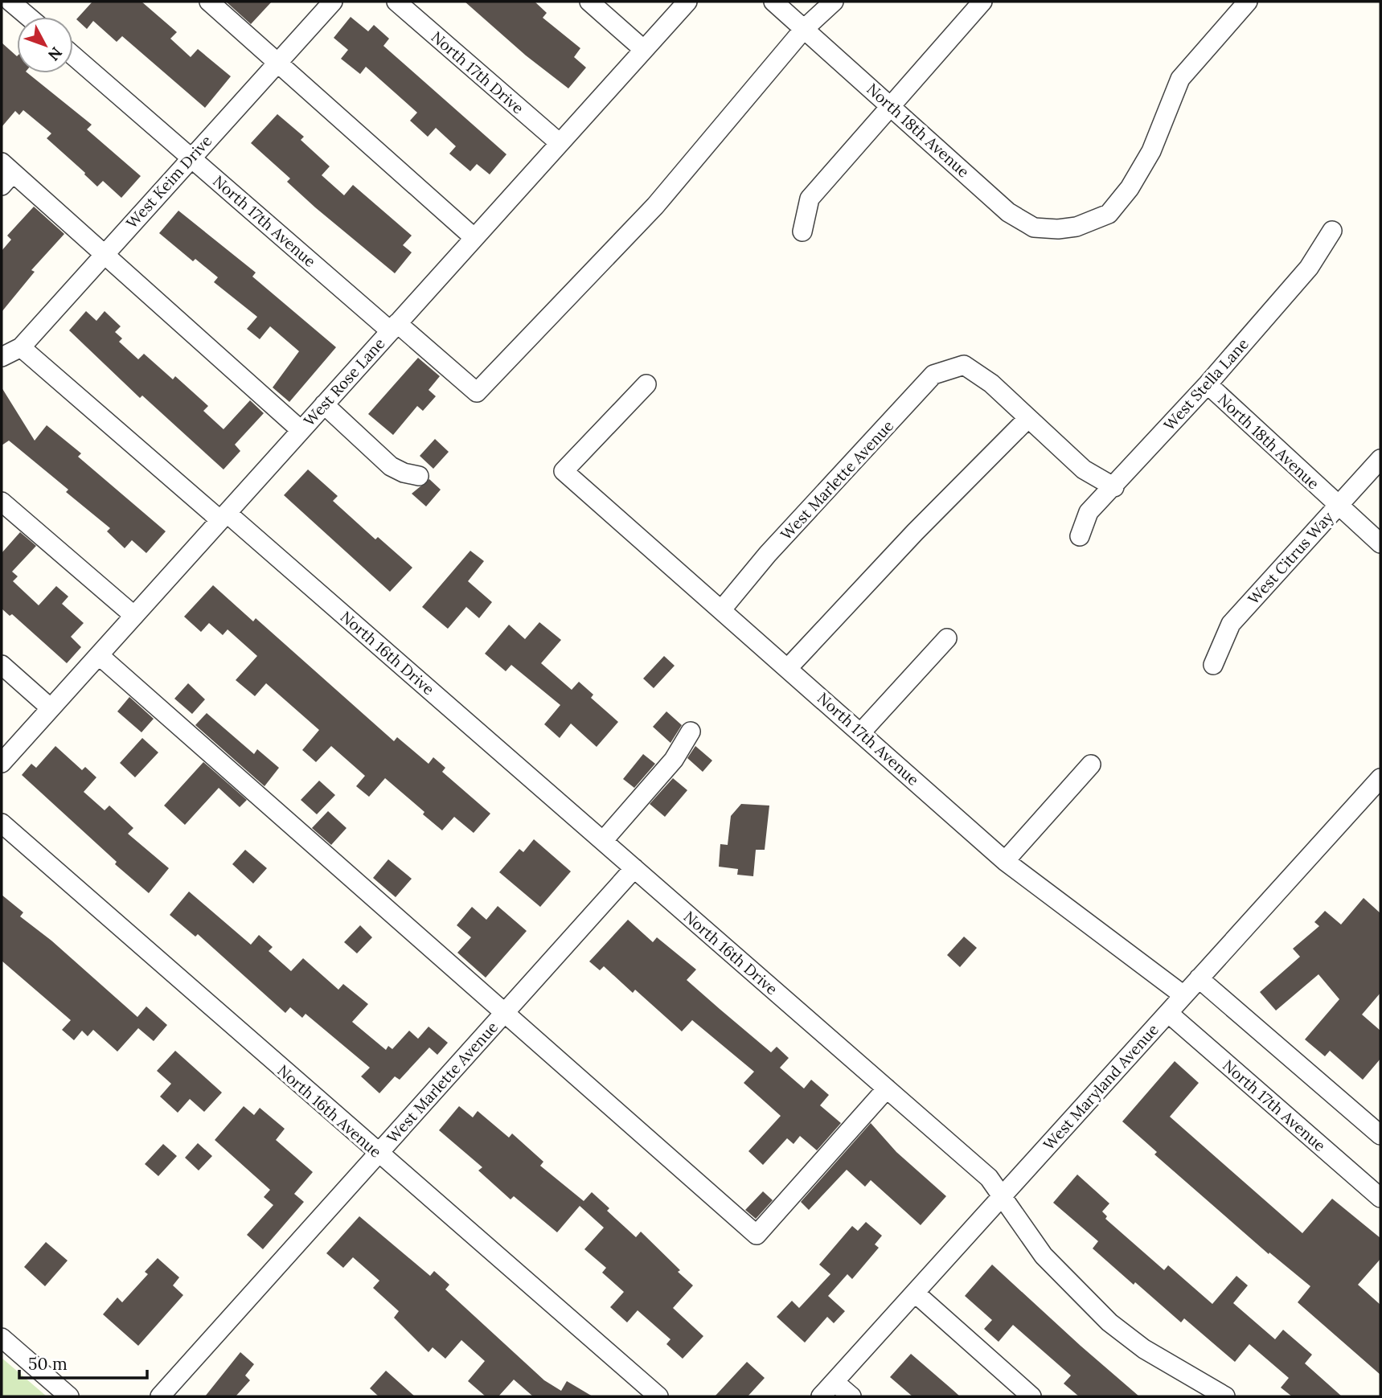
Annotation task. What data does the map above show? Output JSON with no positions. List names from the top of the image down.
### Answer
{
  "streets": {
    "street": [
      "North 17th Drive",
      "North 18th Avenue",
      "West Keim Drive",
      "North 17th Avenue",
      "West Rose Lane",
      "West Stella Lane",
      "West Marlette Avenue",
      "West Citrus Way",
      "North 16th Drive",
      "West Maryland Avenue",
      "North 16th Avenue"
    ]
  },
  "crossings": [
    ["North 17th Drive", "West Rose Lane"],
    ["North 18th Avenue", "North 17th Avenue"],
    ["North 18th Avenue", "West Stella Lane"],
    ["North 18th Avenue", "West Citrus Way"],
    ["West Keim Drive", "North 17th Avenue"],
    ["West Keim Drive", "North 16th Drive"],
    ["North 17th Avenue", "West Rose Lane"],
    ["North 17th Avenue", "West Marlette Avenue"],
    ["North 17th Avenue", "West Maryland Avenue"],
    ["West Rose Lane", "North 16th Drive"],
    ["West Marlette Avenue", "North 16th Drive"],
    ["West Marlette Avenue", "North 16th Avenue"],
    ["North 16th Drive", "West Maryland Avenue"]
  ],
  "scale_bar": "50 m",
  "north": "bottom right"
}
